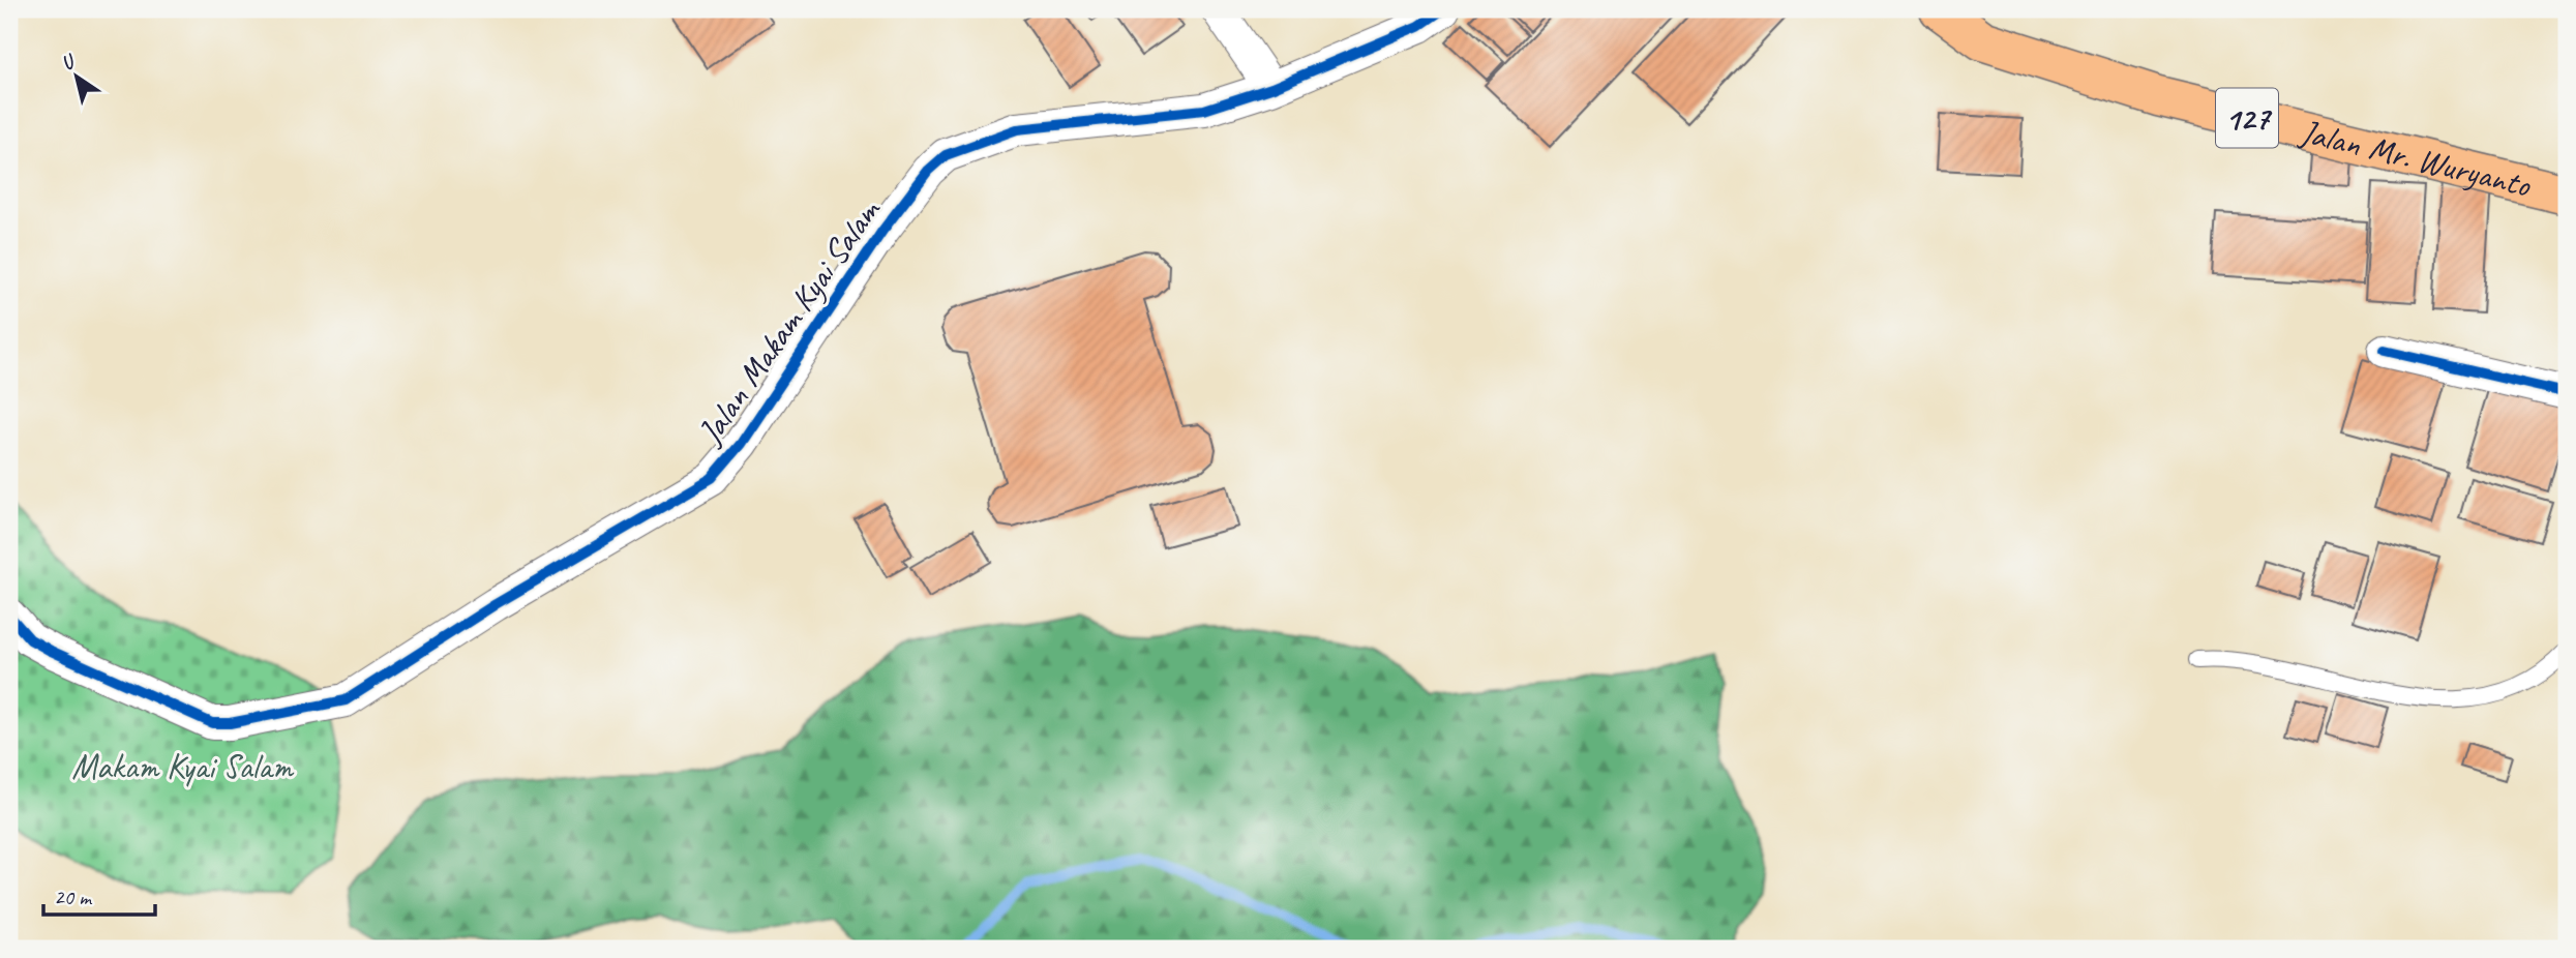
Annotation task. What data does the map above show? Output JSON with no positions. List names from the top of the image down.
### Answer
{
  "streets": {
    "main road": ["127", "Jalan Mr. Wuryanto"],
    "street": ["Jalan Makam Kyai Salam"]
  },
  "parks": ["Makam Kyai Salam"],
  "scale_bar": "20 m",
  "north": "top left"
}
